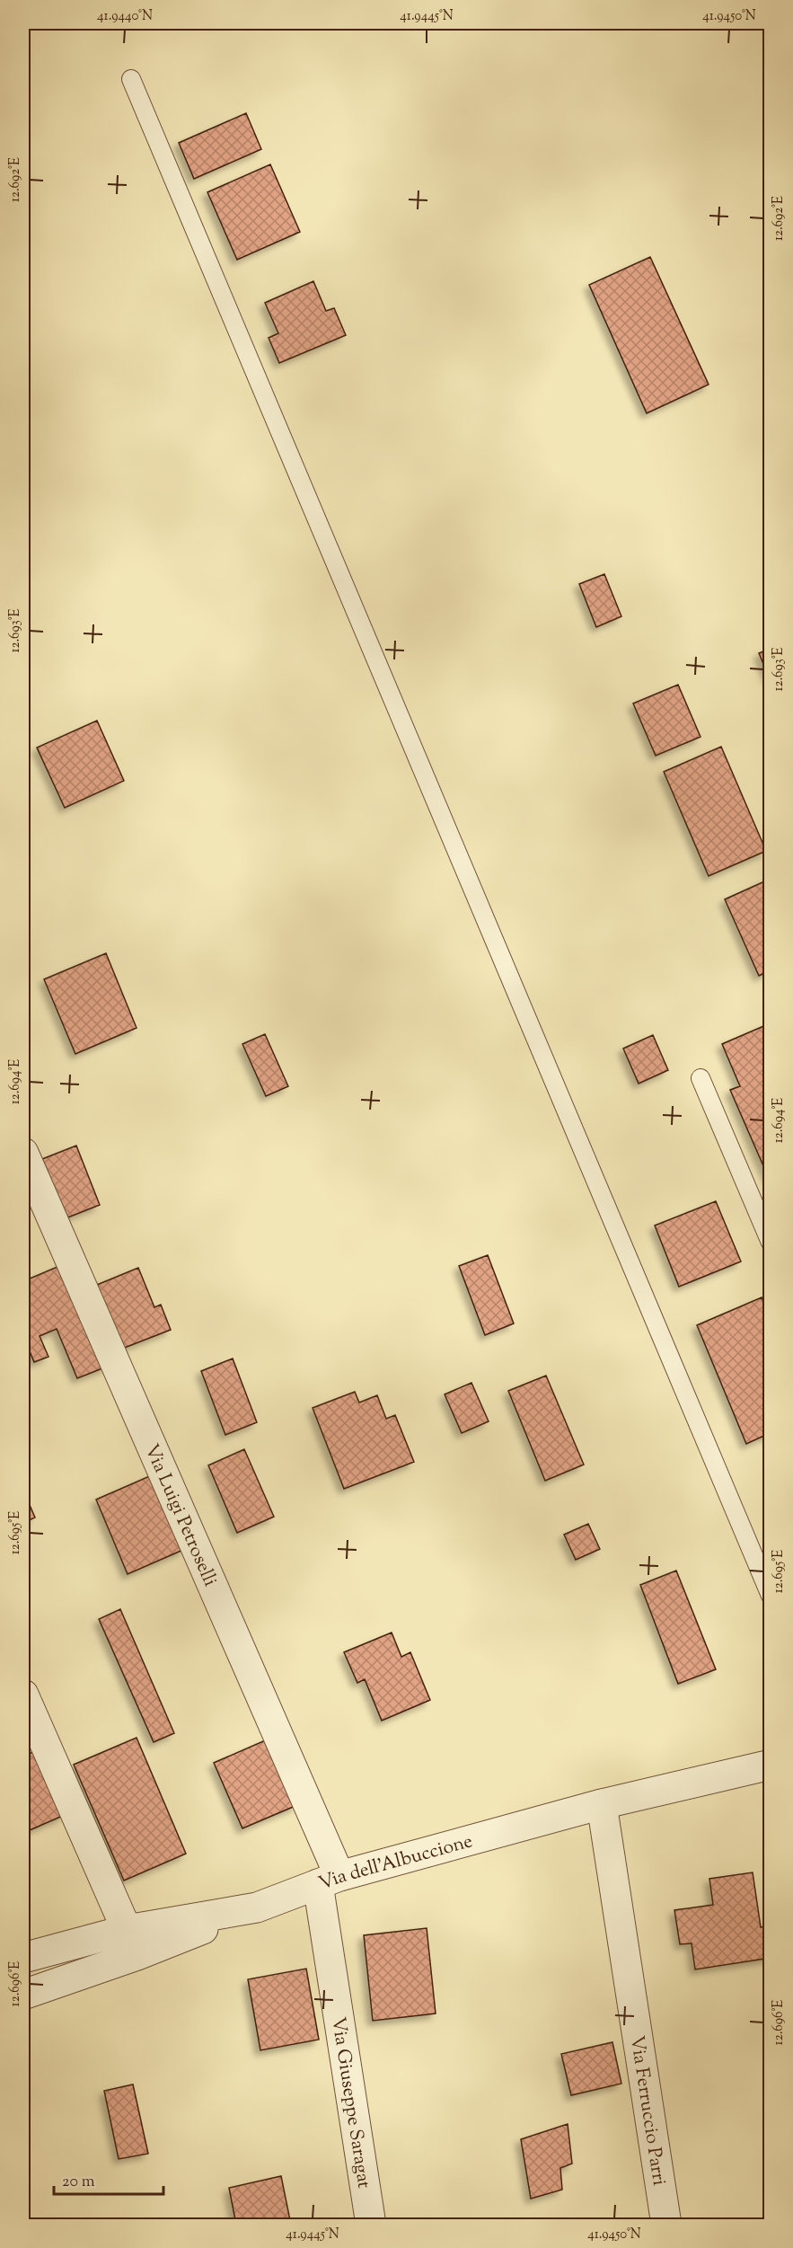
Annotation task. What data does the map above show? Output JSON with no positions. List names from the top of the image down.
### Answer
{
  "streets": {
    "street": [
      "Via Luigi Petroselli",
      "Via dell'Albuccione",
      "Via Giuseppe Saragat",
      "Via Ferruccio Parri"
    ]
  },
  "crossings": [
    ["Via Luigi Petroselli", "Via dell'Albuccione"],
    ["Via Luigi Petroselli", "Via Giuseppe Saragat"],
    ["Via dell'Albuccione", "Via Giuseppe Saragat"],
    ["Via dell'Albuccione", "Via Ferruccio Parri"]
  ],
  "scale_bar": "20 m",
  "coordinates": [
    "41.9440°N",
    "41.9445°N",
    "41.9450°N",
    "12.692°E",
    "12.693°E",
    "12.694°E",
    "12.695°E",
    "12.696°E"
  ]
}
